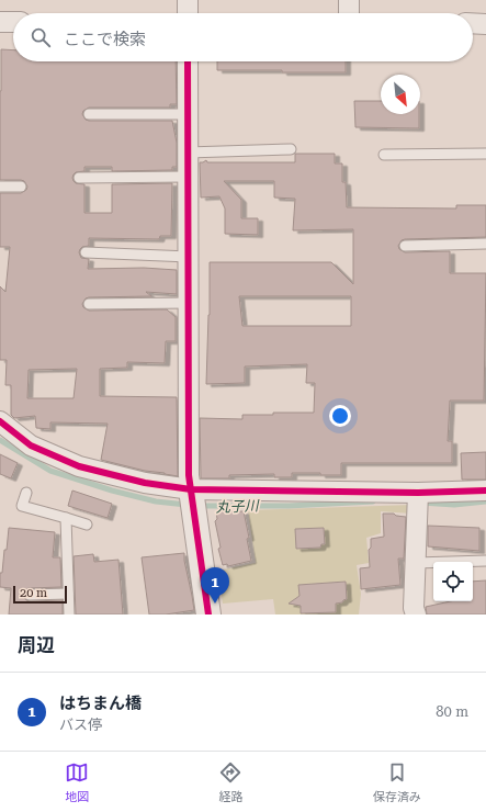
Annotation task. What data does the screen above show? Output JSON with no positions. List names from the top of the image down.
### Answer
{
  "water": ["丸子川"],
  "scale_bar": "20 m",
  "north": "bottom right",
  "page": {
    "search": "ここで検索",
    "pins": "1",
    "scale": "20 m",
    "heading": "周辺",
    "list": [
      {
        "mark": "1",
        "name": "はちまん橋",
        "note": "バス停",
        "value": "80 m"
      }
    ],
    "nav": ["地図", "経路", "保存済み"]
  }
}
